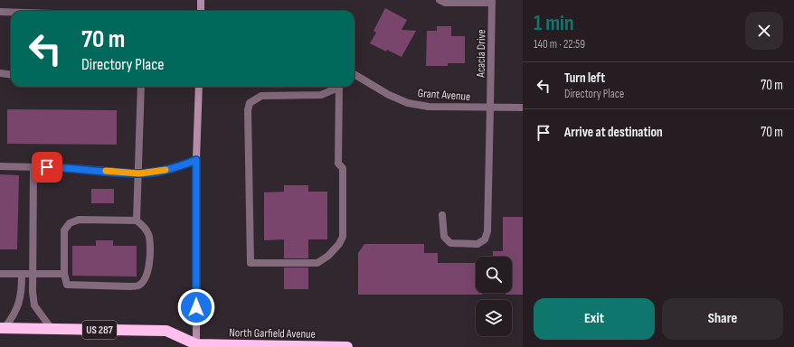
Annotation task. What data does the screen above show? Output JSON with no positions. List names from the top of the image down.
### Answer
{
  "streets": {
    "highway": ["US 287", "North Garfield Avenue"],
    "street": ["Acacia Drive", "Grant Avenue"]
  },
  "crossings": [
    ["Acacia Drive", "Grant Avenue"]
  ],
  "page": {
    "heading": ["1 min", "140 m · 22:59"],
    "turn": ["70 m", "Directory Place"],
    "list": [
      {
        "name": "Turn left",
        "note": "Directory Place",
        "value": "70 m"
      },
      {
        "name": "Arrive at destination",
        "value": "70 m"
      }
    ],
    "buttons": ["Exit", "Share"]
  }
}
